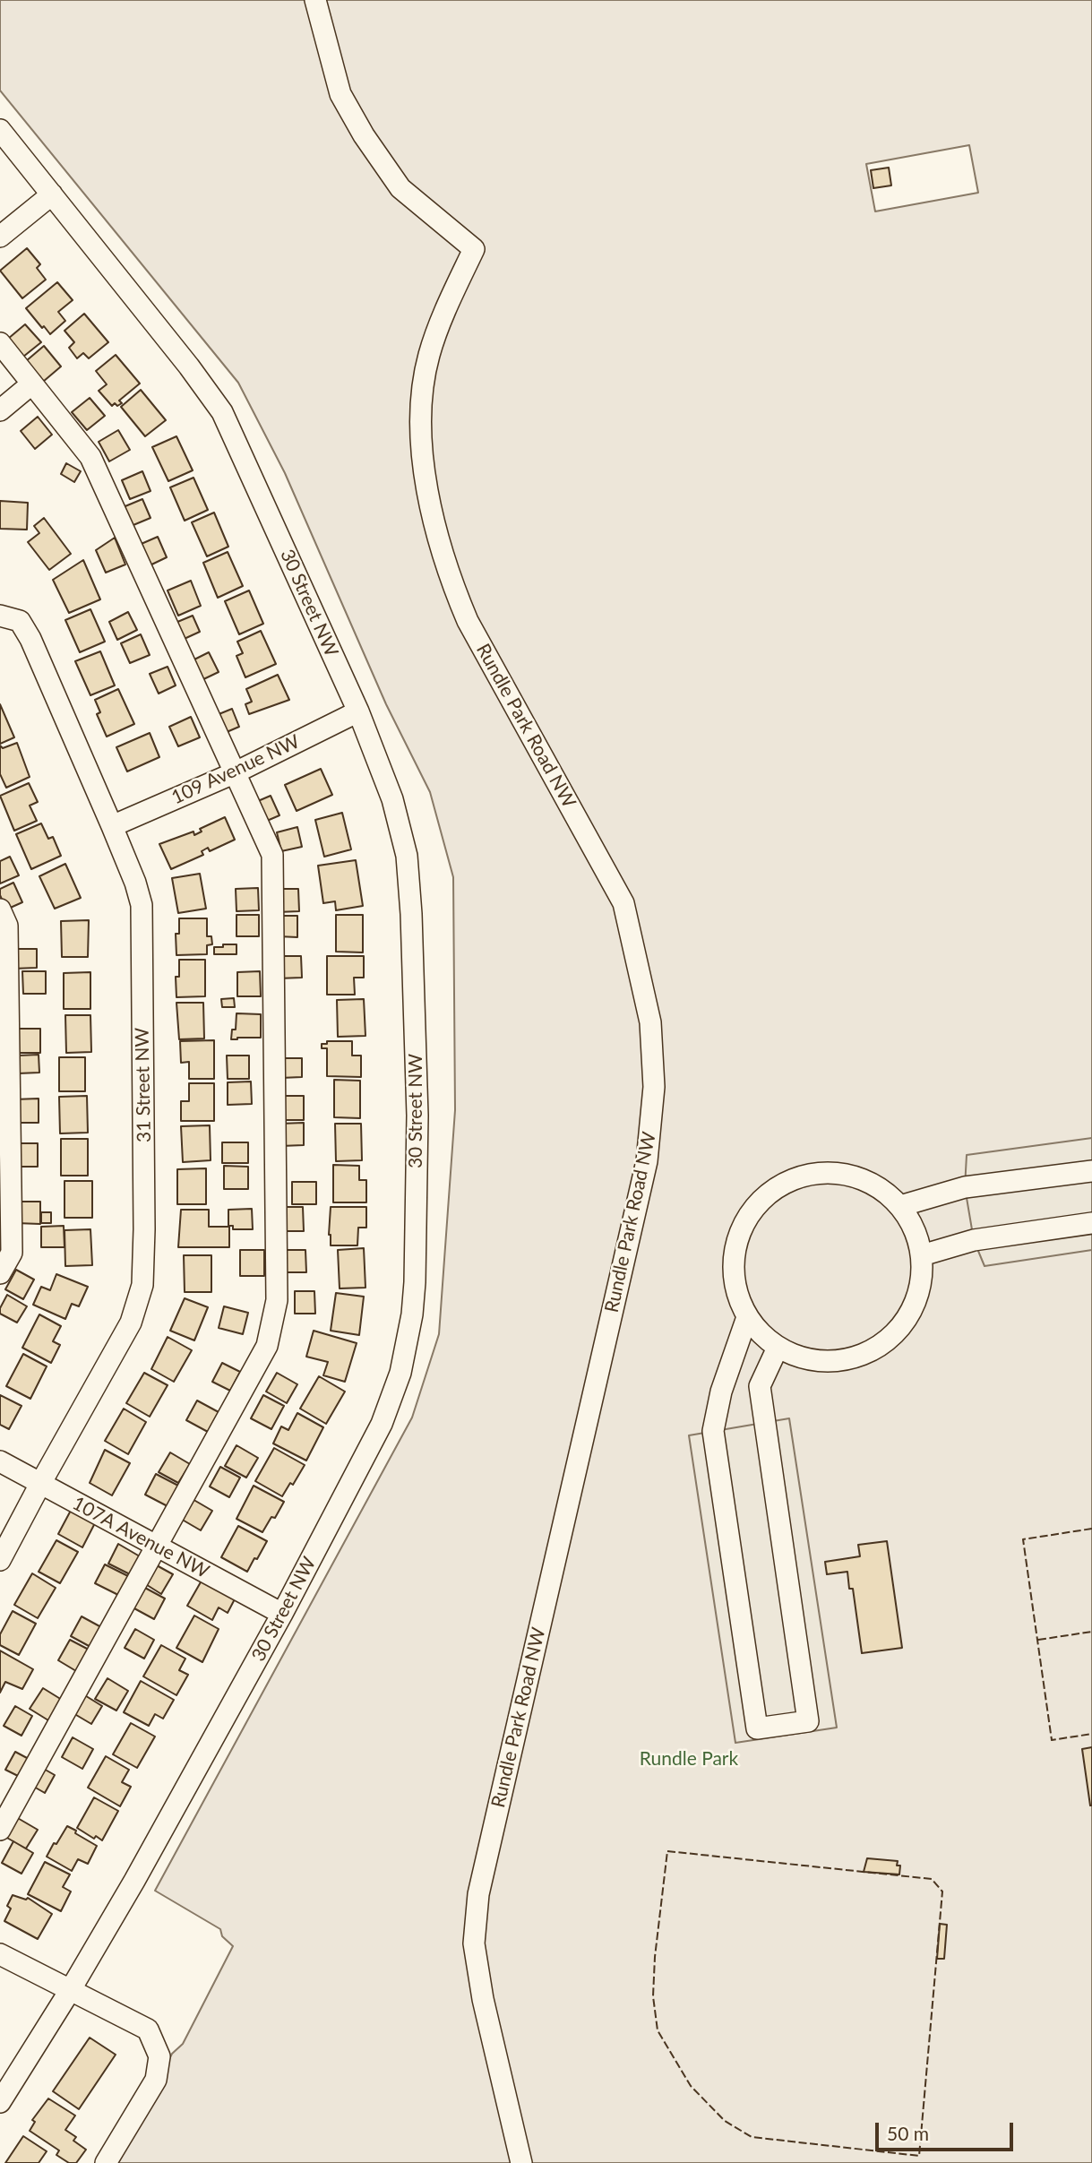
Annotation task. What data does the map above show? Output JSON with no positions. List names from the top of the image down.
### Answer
{
  "streets": {
    "street": [
      "30 Street NW",
      "Rundle Park Road NW",
      "109 Avenue NW",
      "31 Street NW",
      "107A Avenue NW"
    ]
  },
  "crossings": [
    ["30 Street NW", "109 Avenue NW"],
    ["30 Street NW", "107A Avenue NW"],
    ["109 Avenue NW", "31 Street NW"],
    ["31 Street NW", "107A Avenue NW"]
  ],
  "parks": ["Rundle Park"],
  "scale_bar": "50 m"
}
